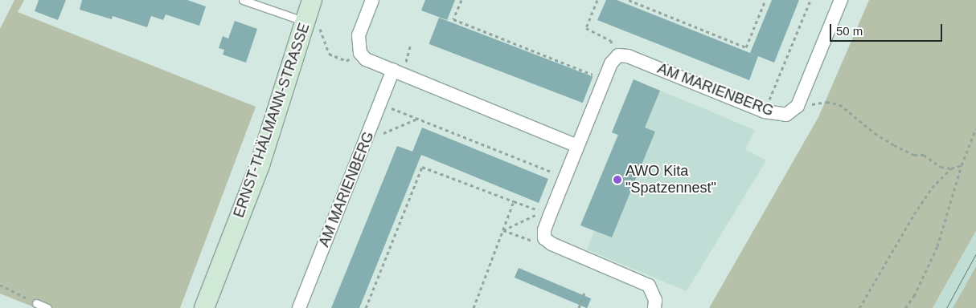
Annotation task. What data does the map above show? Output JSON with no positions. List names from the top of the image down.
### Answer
{
  "streets": {
    "main road": ["ERNST-THÄLMANN-STRASSE"],
    "street": ["AM MARIENBERG"]
  },
  "places": ["AWO Kita \"Spatzennest\""],
  "scale_bar": "50 m"
}
